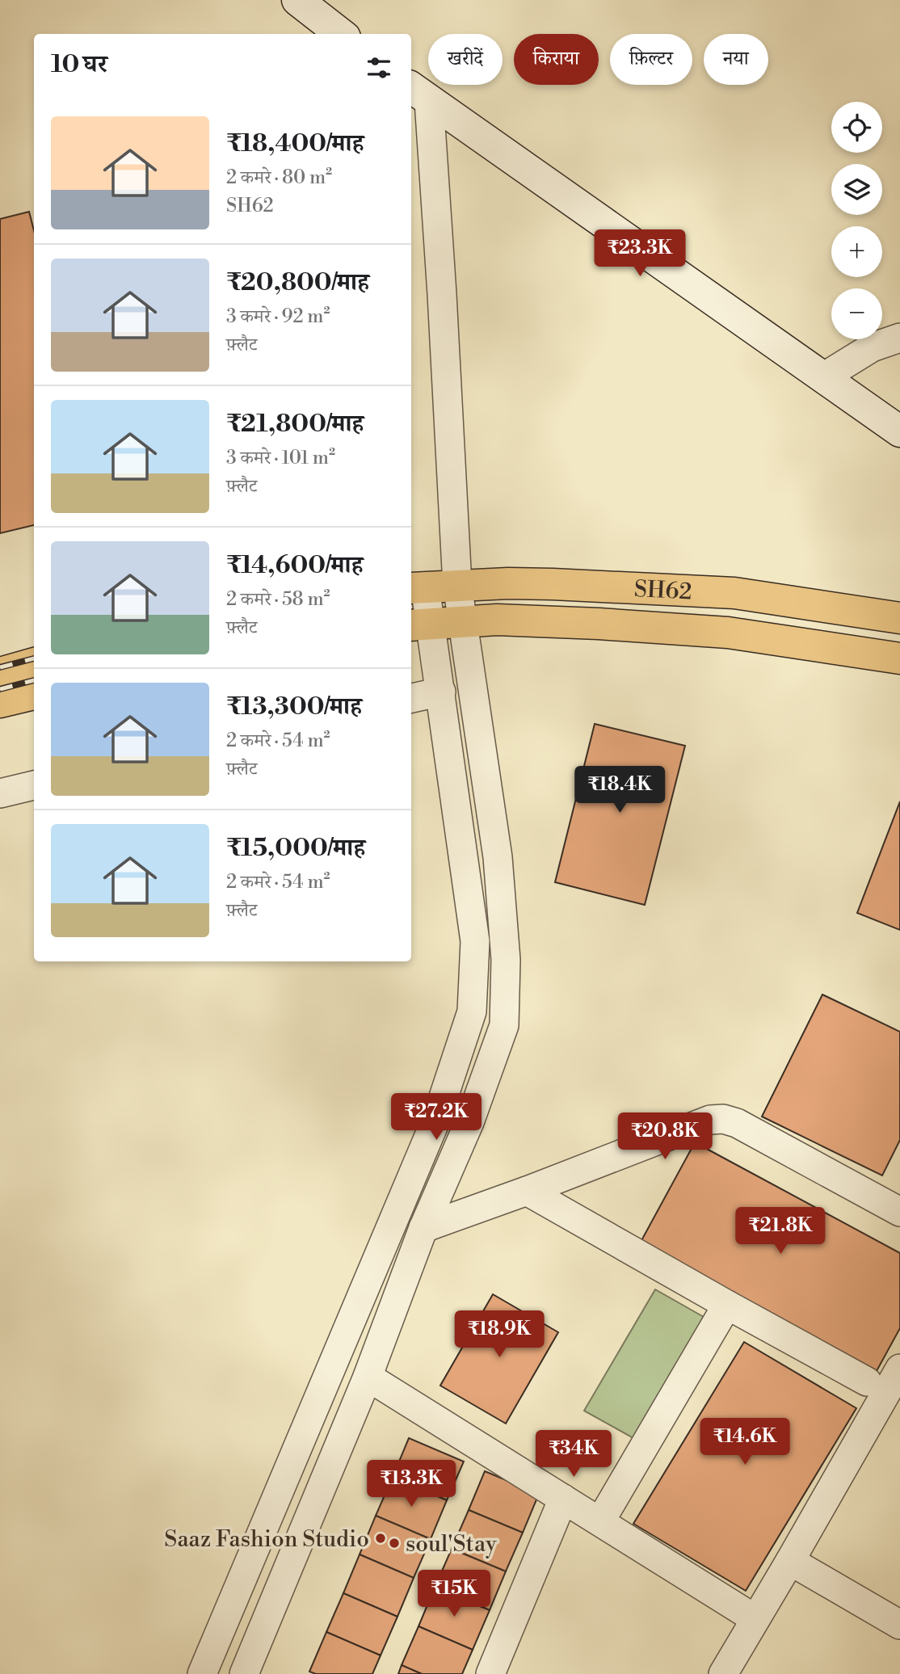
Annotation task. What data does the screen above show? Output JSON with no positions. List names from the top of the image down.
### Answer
{
  "streets": {
    "main road": ["SH62"]
  },
  "places": ["Saaz Fashion Studio", "soul'Stay"],
  "page": {
    "chip": [
      "खरीदें",
      "किराया",
      "फ़िल्टर",
      "नया"
    ],
    "heading": "10 घर",
    "map_buttons": ["+", "−"],
    "list": [
      {
        "name": "₹18,400/माह",
        "note": "2 कमरे · 80 m² · SH62"
      },
      {
        "name": "₹20,800/माह",
        "note": "3 कमरे · 92 m² · फ़्लैट"
      },
      {
        "name": "₹21,800/माह",
        "note": "3 कमरे · 101 m² · फ़्लैट"
      },
      {
        "name": "₹14,600/माह",
        "note": "2 कमरे · 58 m² · फ़्लैट"
      },
      {
        "name": "₹13,300/माह",
        "note": "2 कमरे · 54 m² · फ़्लैट"
      },
      {
        "name": "₹15,000/माह",
        "note": "2 कमरे · 54 m² · फ़्लैट"
      }
    ],
    "price": [
      "₹23.3K",
      "₹18.4K",
      "₹27.2K",
      "₹20.8K",
      "₹21.8K",
      "₹18.9K",
      "₹14.6K",
      "₹34K",
      "₹13.3K",
      "₹15K"
    ]
  }
}
